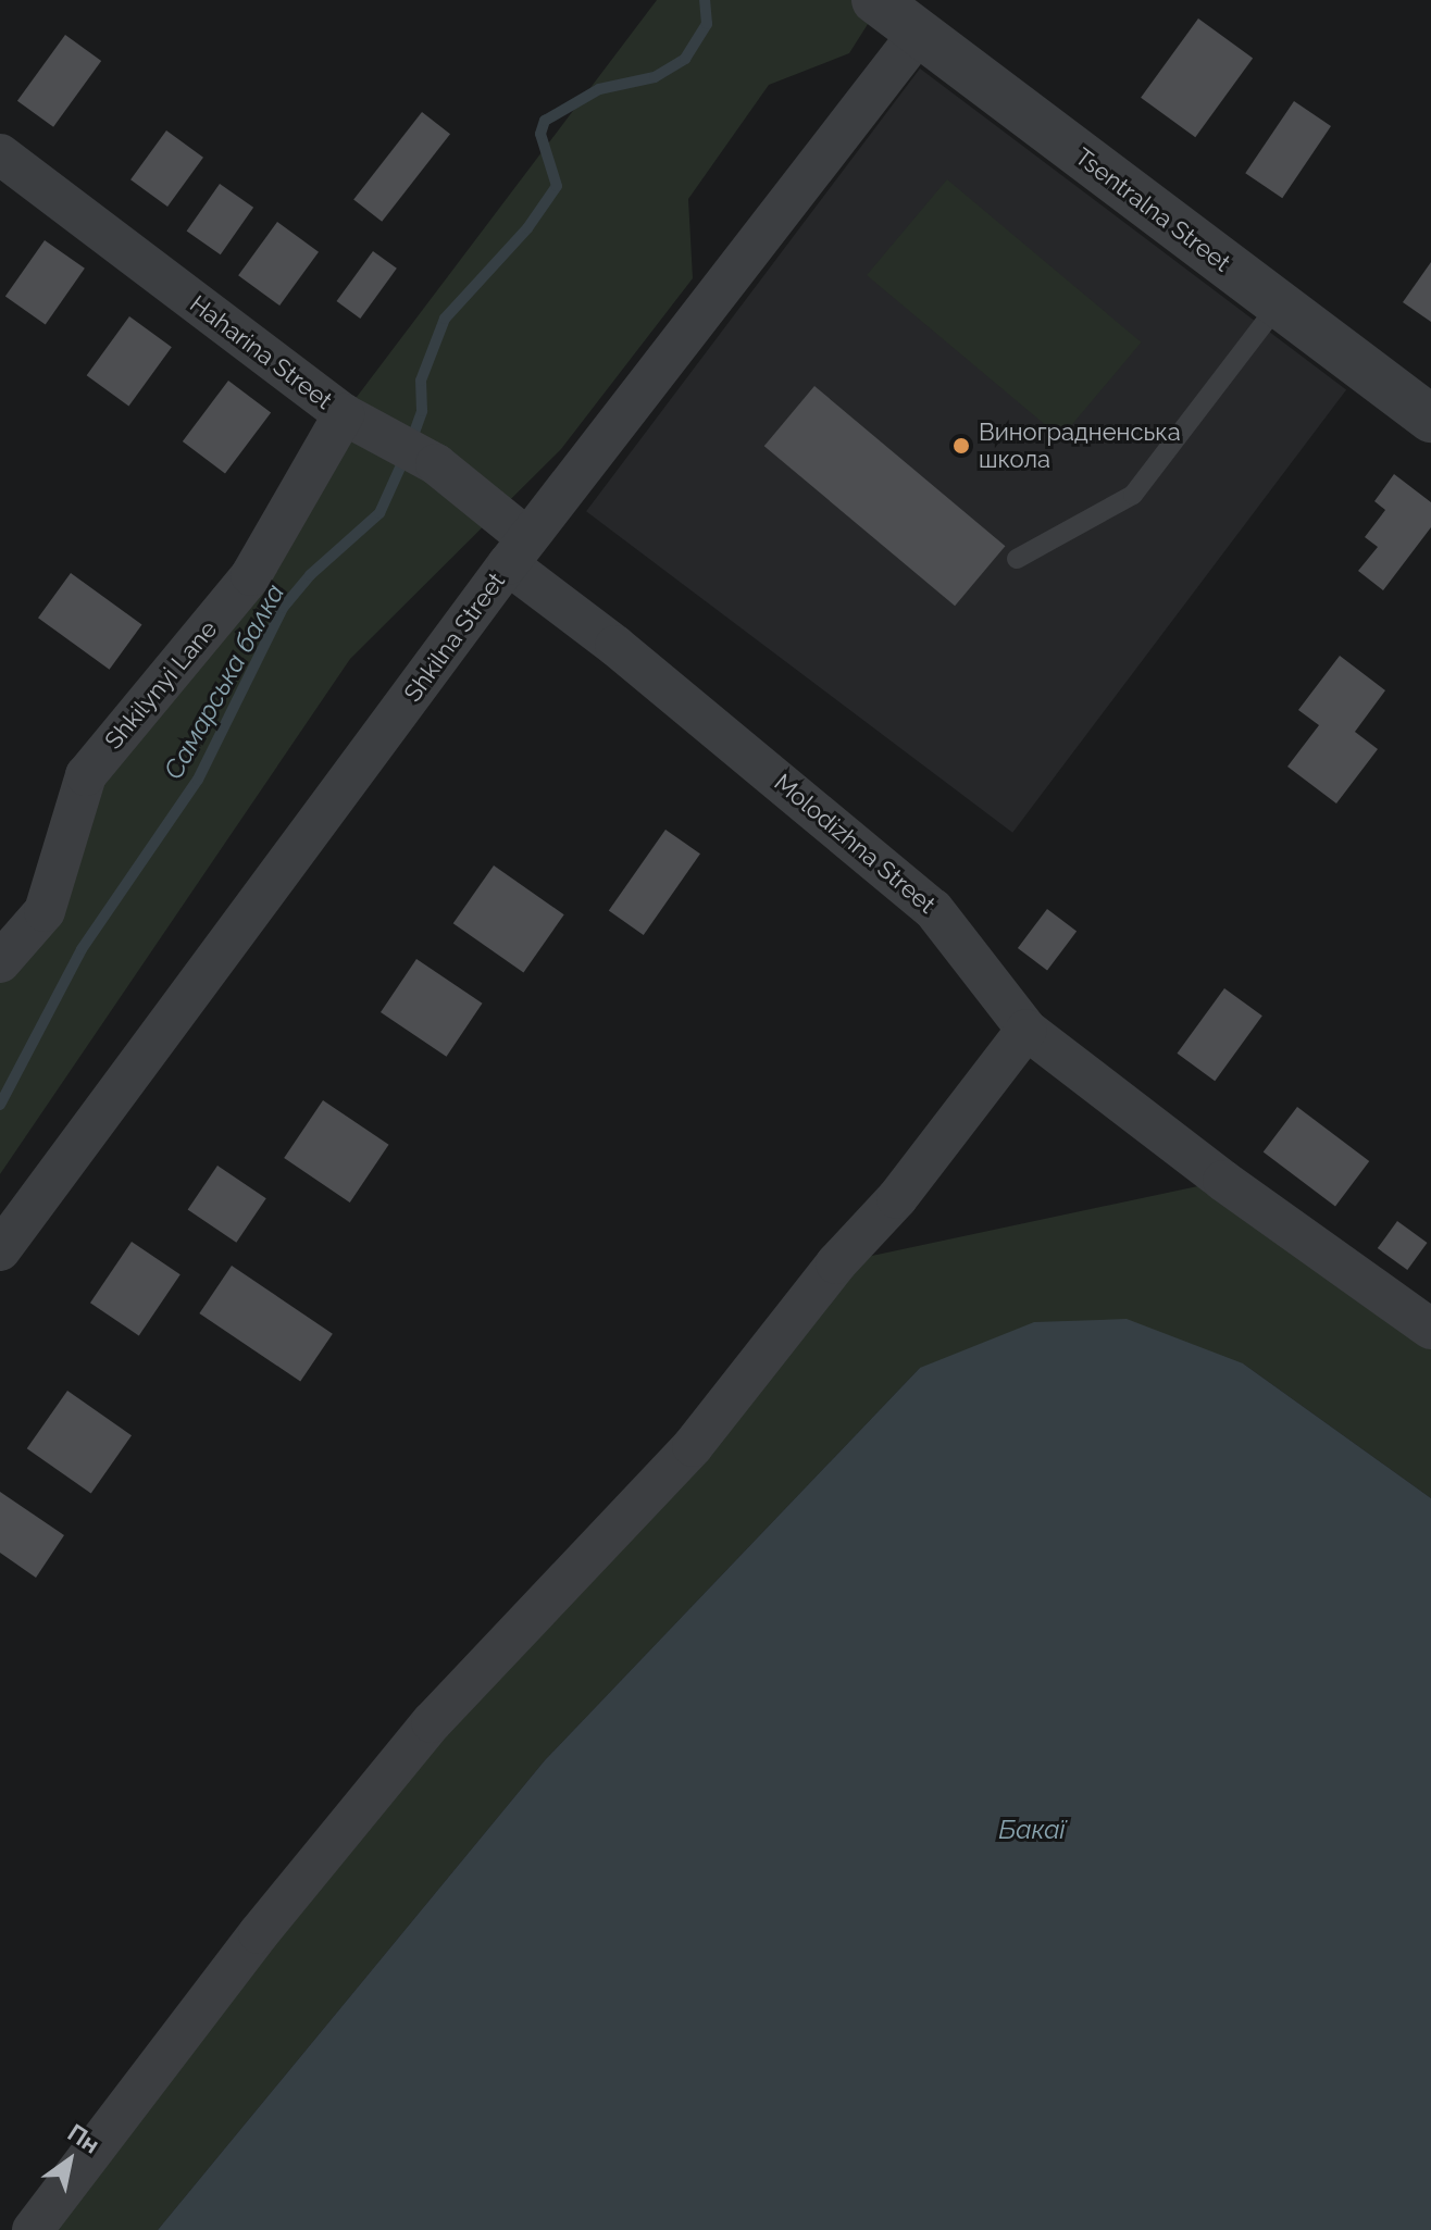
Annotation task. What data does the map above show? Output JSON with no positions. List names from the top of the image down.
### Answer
{
  "streets": {
    "street": [
      "Tsentralna Street",
      "Haharina Street",
      "Shkilna Street",
      "Shkilynyi Lane",
      "Molodizhna Street"
    ]
  },
  "crossings": [
    ["Tsentralna Street", "Shkilna Street"],
    ["Haharina Street", "Shkilna Street"],
    ["Haharina Street", "Shkilynyi Lane"],
    ["Haharina Street", "Molodizhna Street"],
    ["Shkilna Street", "Molodizhna Street"]
  ],
  "water": ["Самарська балка", "Бакаї"],
  "places": ["Виноградненська школа"],
  "north": "top right"
}
